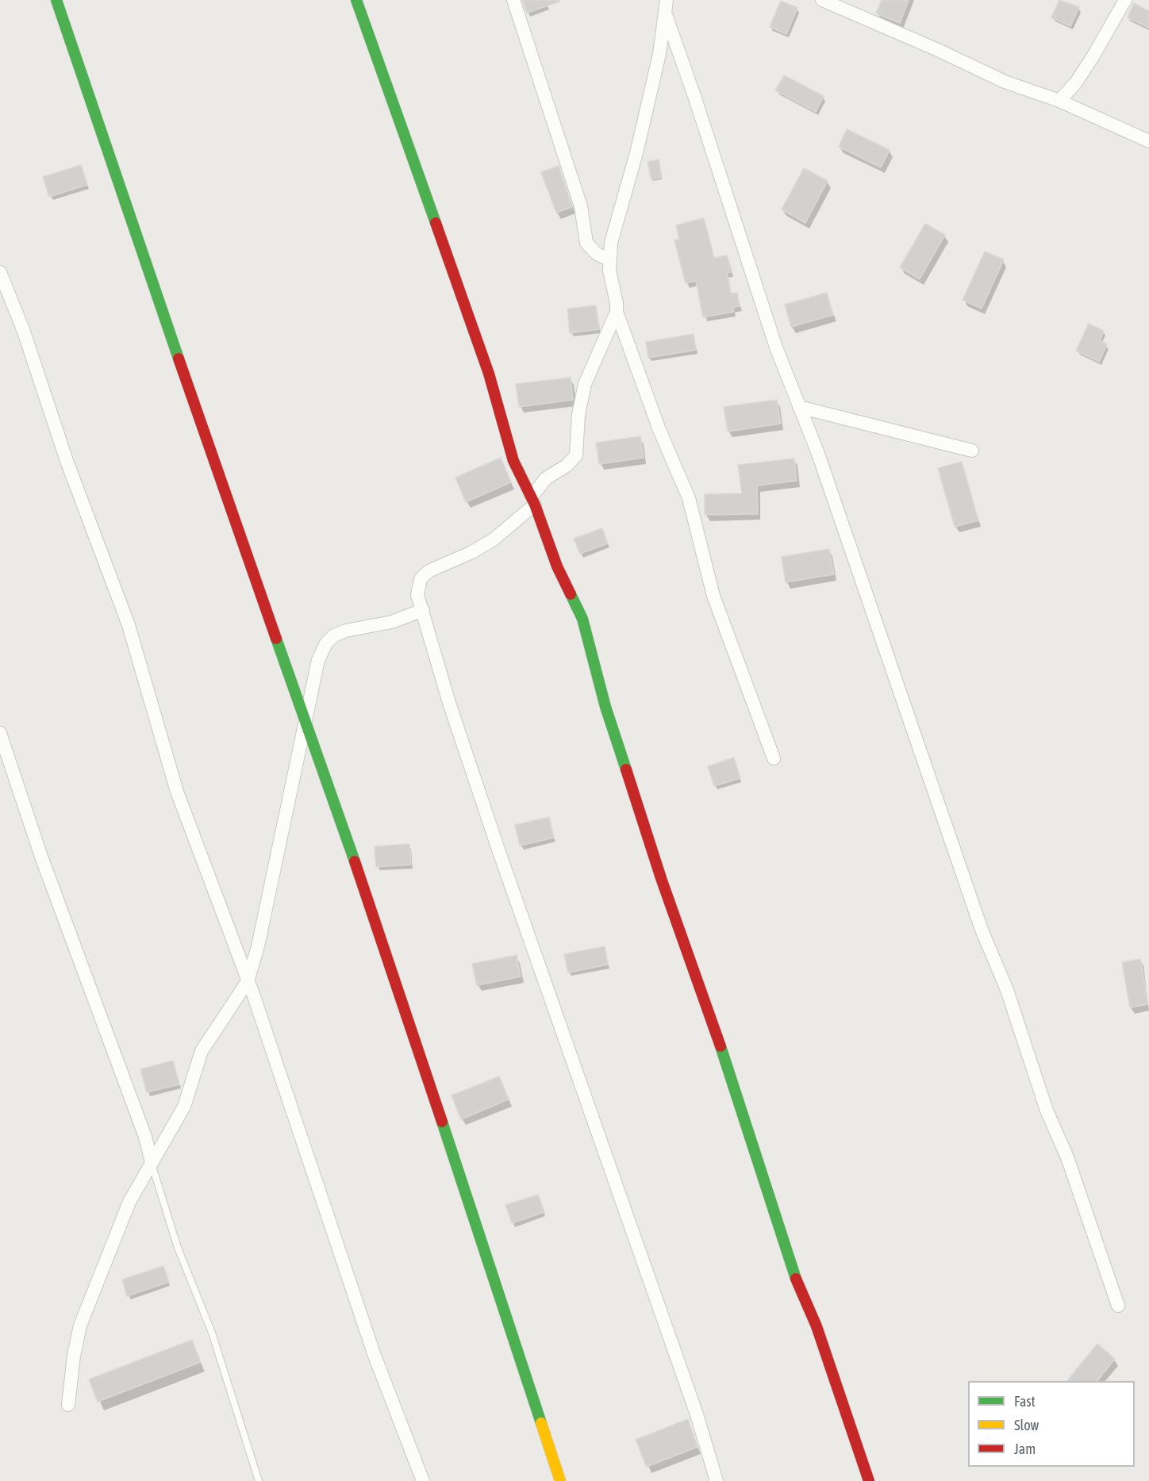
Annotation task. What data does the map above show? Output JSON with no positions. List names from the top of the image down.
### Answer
{
  "legend": ["Fast", "Slow", "Jam"]
}
